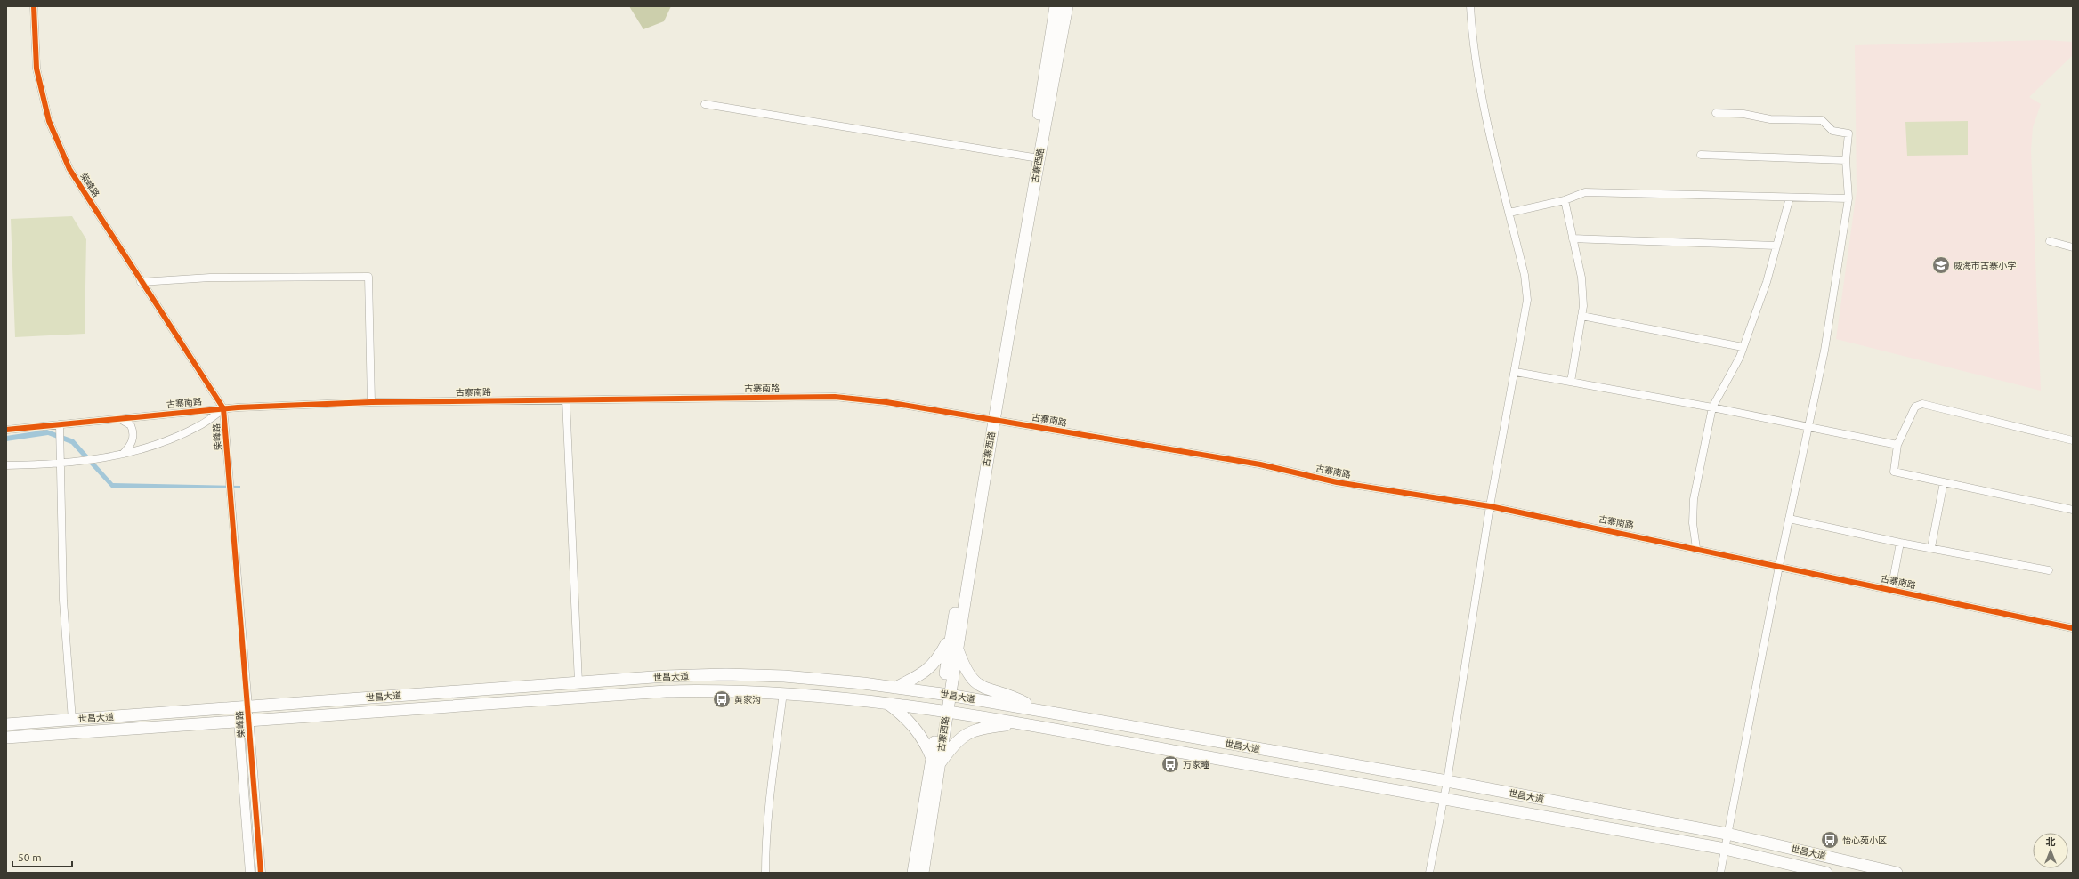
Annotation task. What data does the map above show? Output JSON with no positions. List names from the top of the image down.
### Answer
{
  "streets": {
    "main road": ["古寨西路", "世昌大道"],
    "street": ["柴峰路", "古寨南路"]
  },
  "crossings": [
    ["古寨西路", "古寨南路"],
    ["古寨西路", "世昌大道"],
    ["柴峰路", "古寨南路"],
    ["柴峰路", "世昌大道"]
  ],
  "places": {
    "school or university": ["威海市古寨小学"],
    "bus stop": ["黄家沟", "万家疃", "怡心苑小区"]
  },
  "scale_bar": "50 m",
  "north": "top"
}
